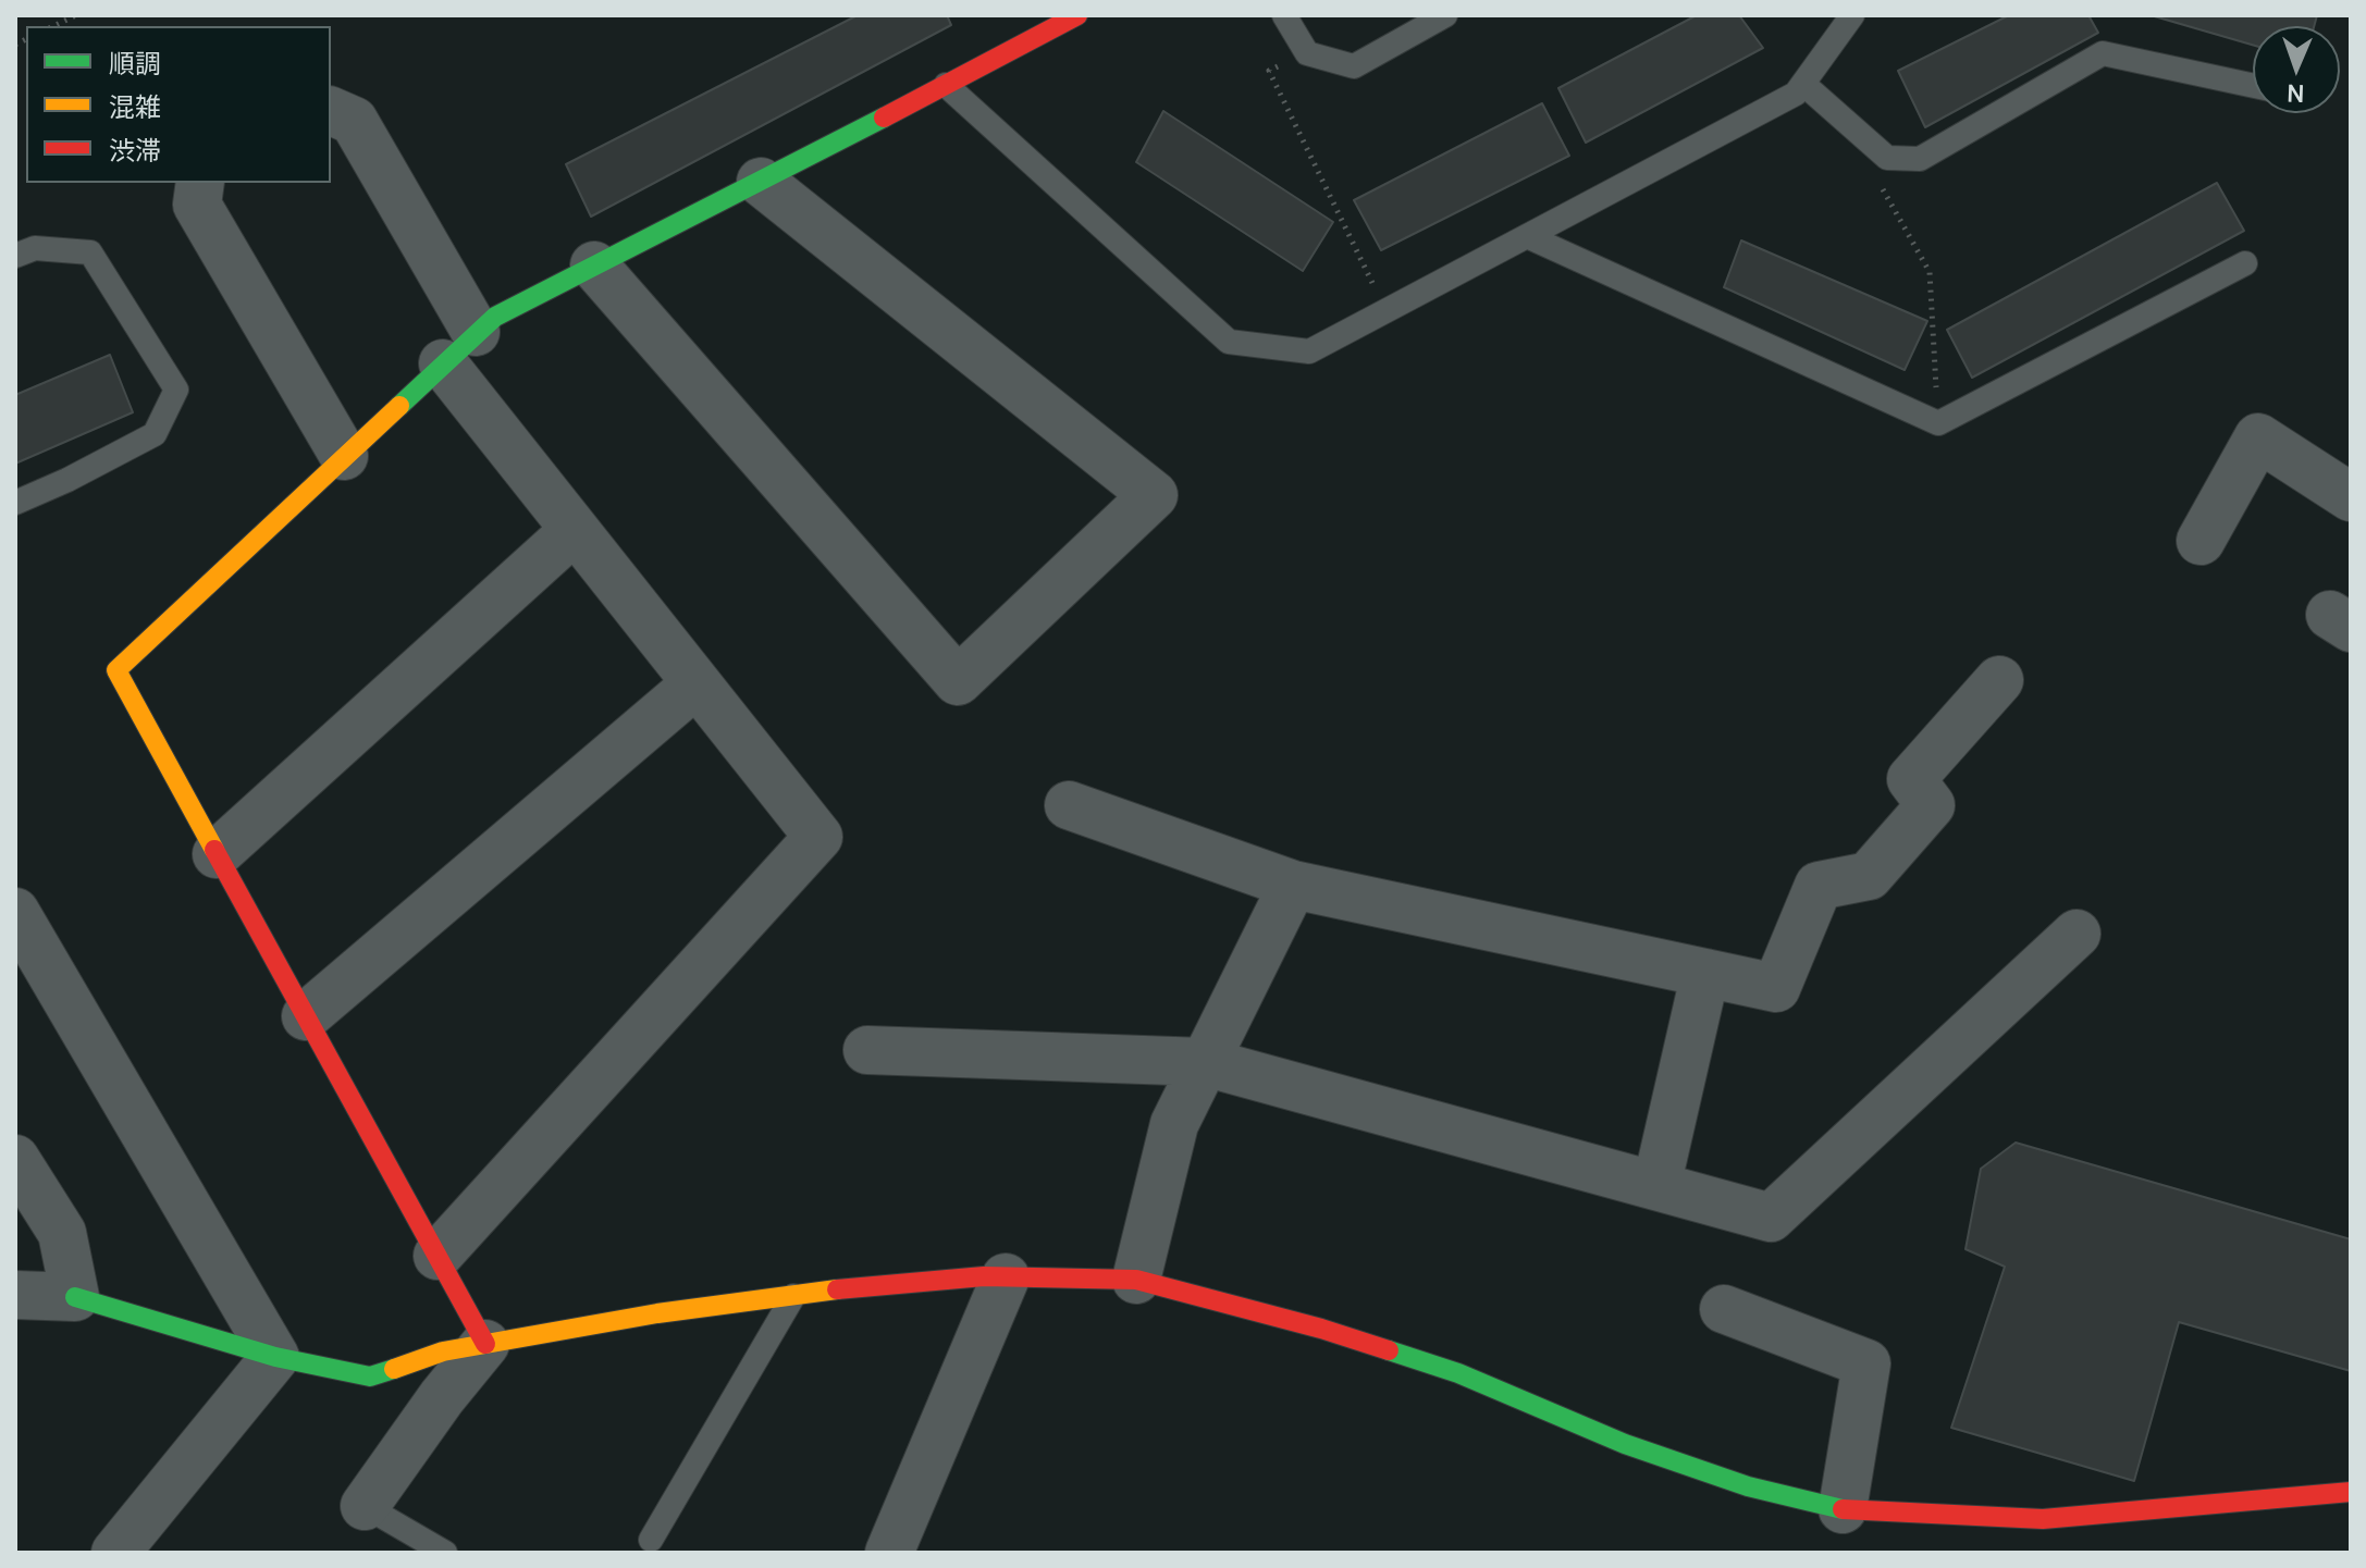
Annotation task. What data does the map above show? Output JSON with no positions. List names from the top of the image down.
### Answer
{
  "legend": ["順調", "混雑", "渋滞"],
  "north": "bottom"
}
